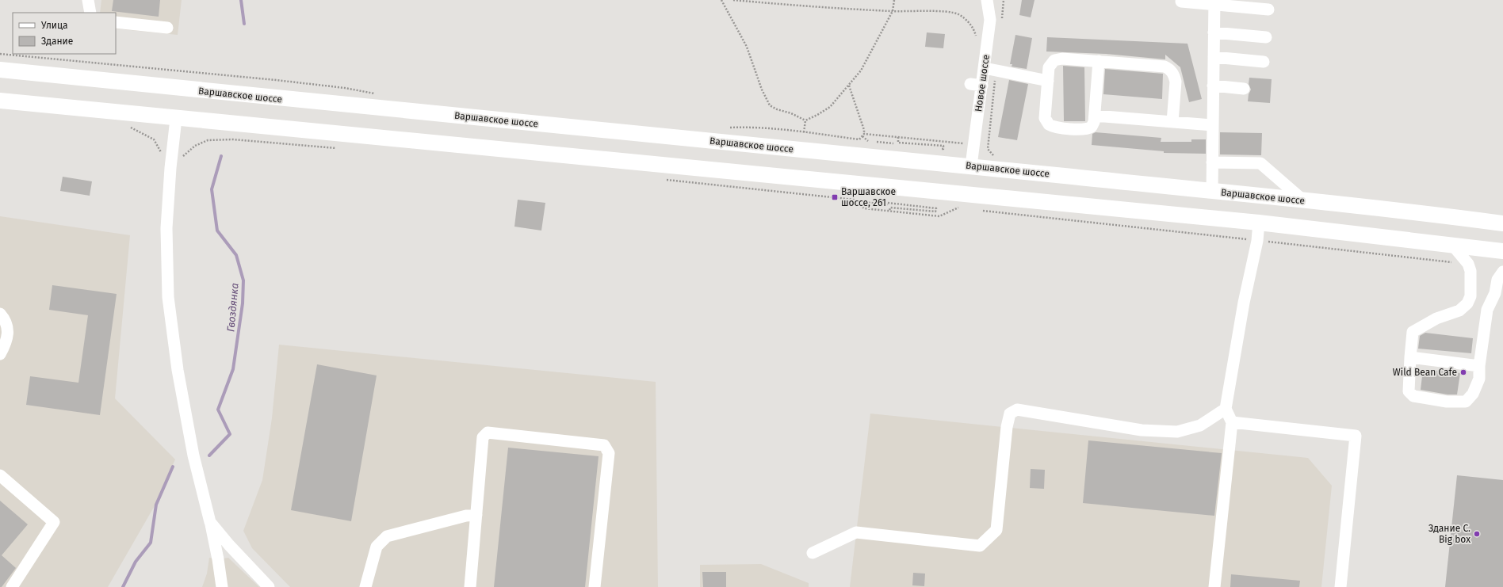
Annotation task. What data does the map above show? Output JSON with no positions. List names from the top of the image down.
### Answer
{
  "streets": {
    "main road": ["Варшавское шоссе"],
    "street": ["Новое шоссе"]
  },
  "crossings": [
    ["Новое шоссе", "Варшавское шоссе"]
  ],
  "water": ["Гвоздянка"],
  "places": {
    "transit": ["Варшавское шоссе, 261"],
    "other": ["Wild Bean Cafe", "Здание C. Big box"]
  },
  "legend": ["Улица", "Здание"]
}
